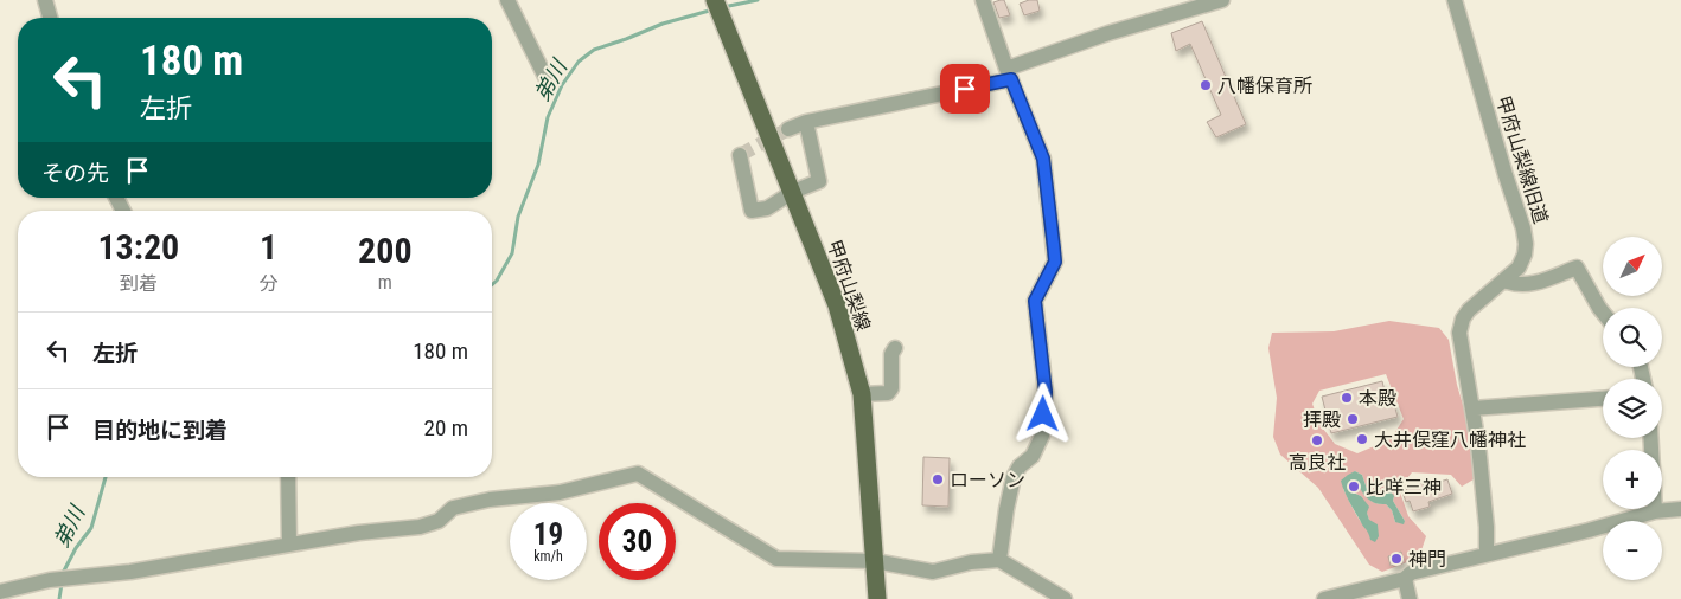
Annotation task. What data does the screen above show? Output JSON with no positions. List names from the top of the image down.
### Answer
{
  "streets": {
    "main road": ["甲府山梨線"],
    "street": ["甲府山梨線旧道"]
  },
  "water": ["弟川"],
  "places": [
    "八幡保育所",
    "本殿",
    "拝殿",
    "大井俣窪八幡神社",
    "高良社",
    "ローソン",
    "比咩三神",
    "神門"
  ],
  "north": "top right",
  "page": {
    "turn": ["180 m", "左折"],
    "then": "その先",
    "eta": [
      "13:20",
      "到着",
      "1",
      "分",
      "200",
      "m"
    ],
    "map_buttons": ["+", "−"],
    "list": [
      {
        "name": "左折",
        "value": "180 m"
      },
      {
        "name": "目的地に到着",
        "value": "20 m"
      }
    ],
    "speed": "19 km/h",
    "limit": "30"
  }
}
